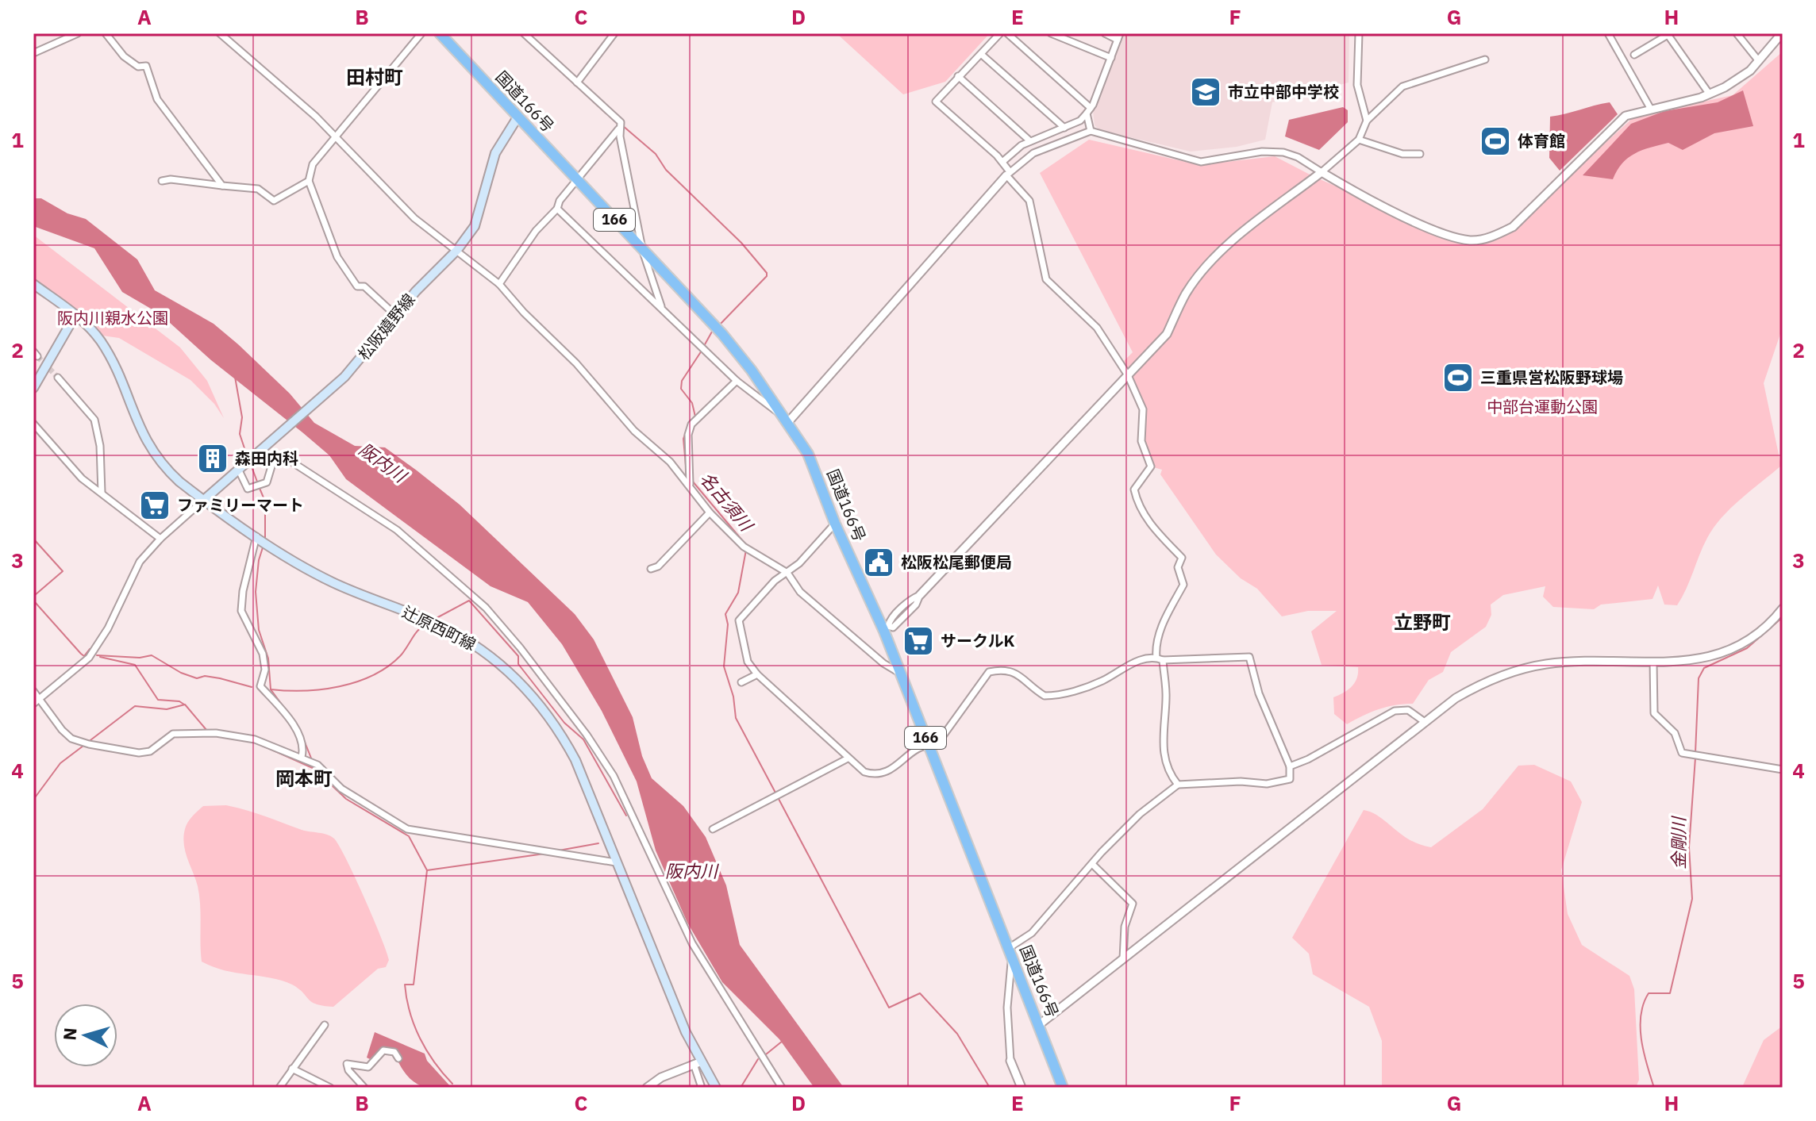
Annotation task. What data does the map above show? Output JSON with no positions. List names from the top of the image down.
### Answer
{
  "streets": {
    "highway": ["国道166号", "166"],
    "main road": ["松阪嬉野線", "辻原西町線"]
  },
  "crossings": [
    ["国道166号", "松阪嬉野線"],
    ["松阪嬉野線", "辻原西町線"]
  ],
  "districts": ["田村町", "立野町", "岡本町"],
  "water": ["阪内川", "名古須川", "金剛川"],
  "parks": ["阪内川親水公園", "中部台運動公園"],
  "places": {
    "school or university": ["市立中部中学校"],
    "sports": ["体育館", "三重県営松阪野球場"],
    "building": ["森田内科"],
    "supermarket": ["ファミリーマート", "サークルK"],
    "public building": ["松阪松尾郵便局"]
  },
  "north": "left",
  "grid": {
    "columns": [
      "A",
      "B",
      "C",
      "D",
      "E",
      "F",
      "G",
      "H"
    ],
    "rows": [
      "1",
      "2",
      "3",
      "4",
      "5"
    ]
  }
}
